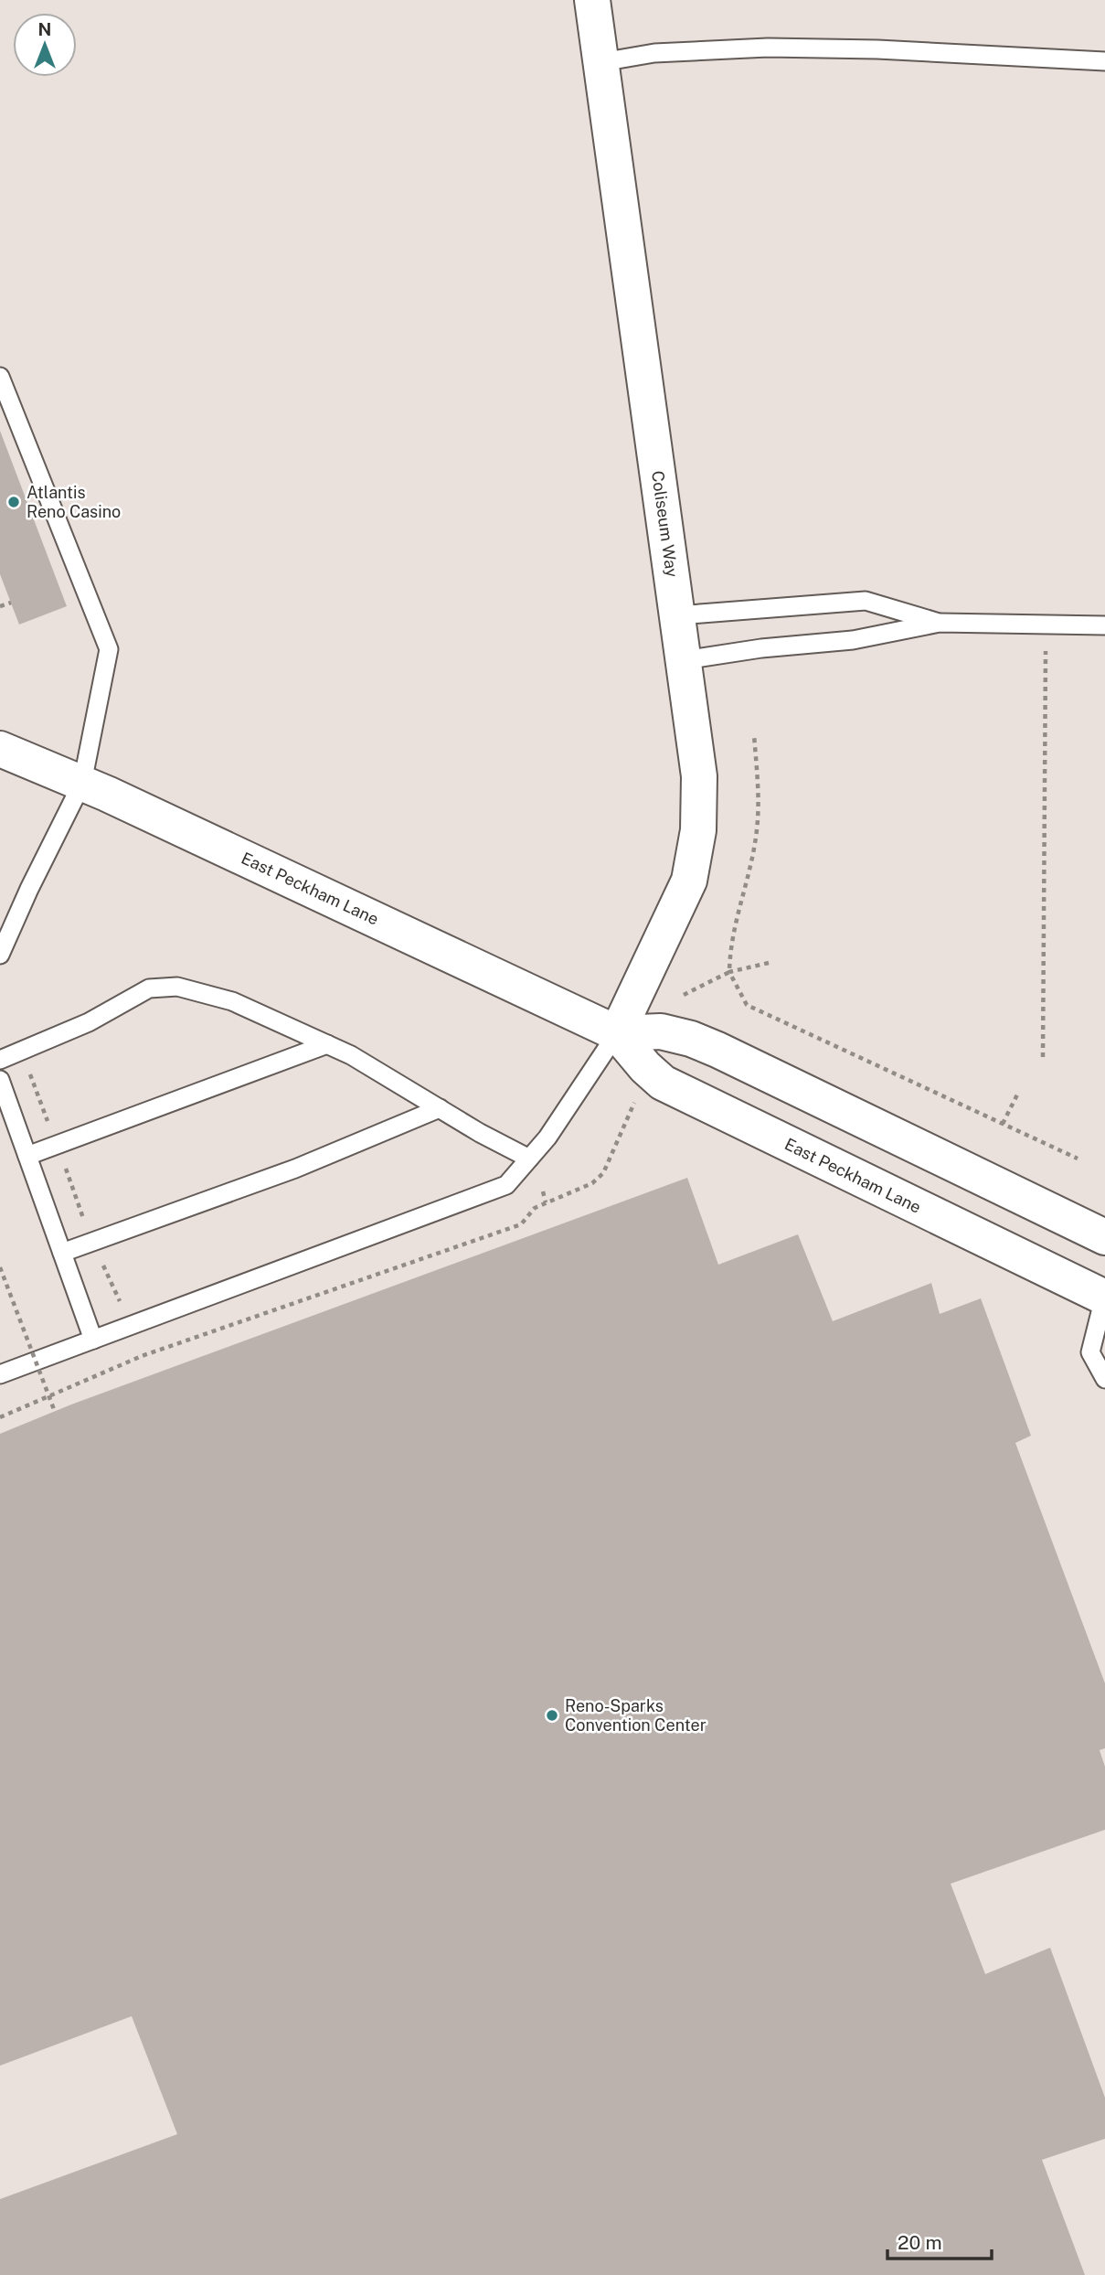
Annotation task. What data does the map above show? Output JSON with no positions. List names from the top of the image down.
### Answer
{
  "streets": {
    "street": ["Coliseum Way", "East Peckham Lane"]
  },
  "crossings": [
    ["Coliseum Way", "East Peckham Lane"]
  ],
  "places": ["Atlantis Reno Casino", "Reno-Sparks Convention Center"],
  "scale_bar": "20 m",
  "north": "top"
}
